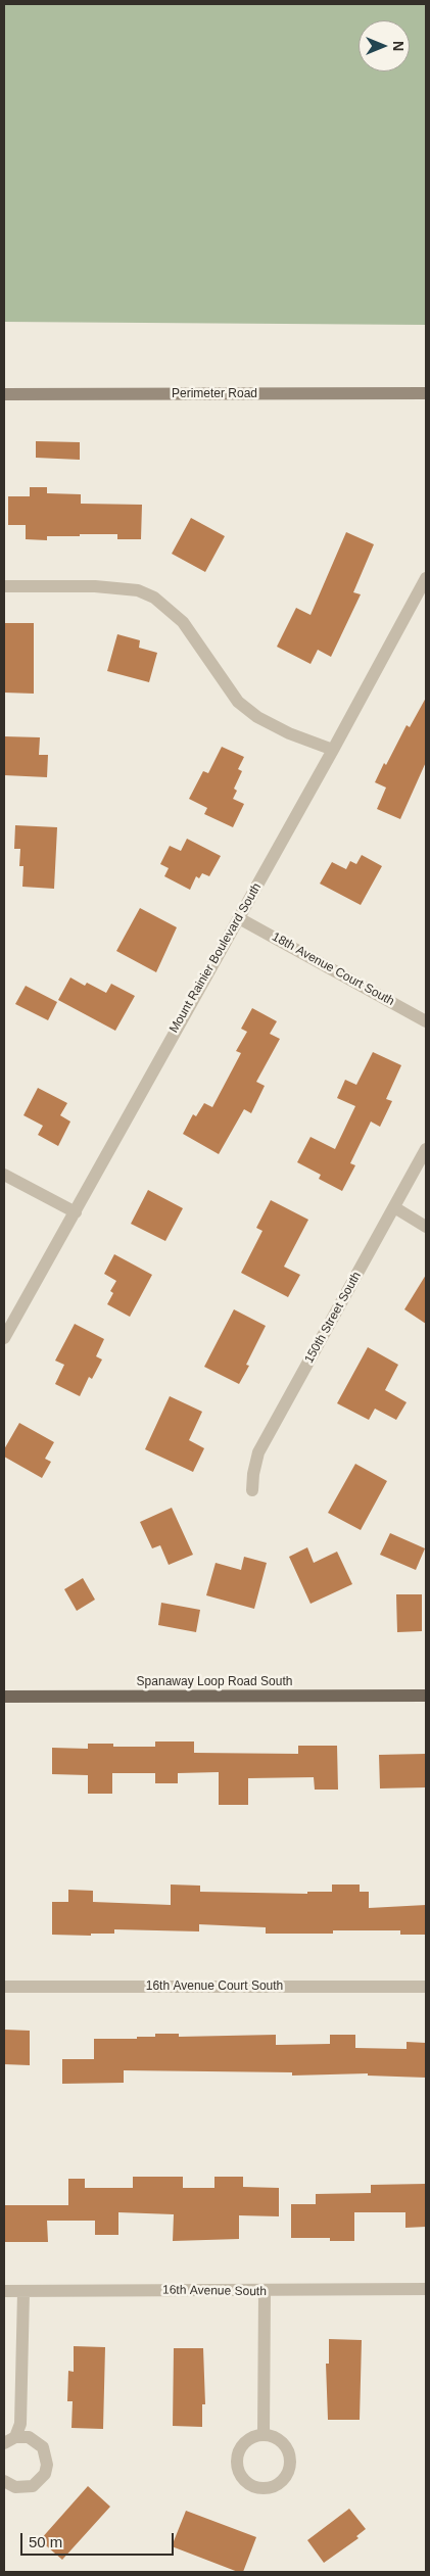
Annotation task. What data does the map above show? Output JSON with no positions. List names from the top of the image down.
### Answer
{
  "streets": {
    "main road": ["Spanaway Loop Road South"],
    "street": [
      "Perimeter Road",
      "Mount Rainier Boulevard South",
      "18th Avenue Court South",
      "150th Street South",
      "16th Avenue Court South",
      "16th Avenue South"
    ]
  },
  "crossings": [
    ["Mount Rainier Boulevard South", "18th Avenue Court South"]
  ],
  "scale_bar": "50 m",
  "north": "right"
}
